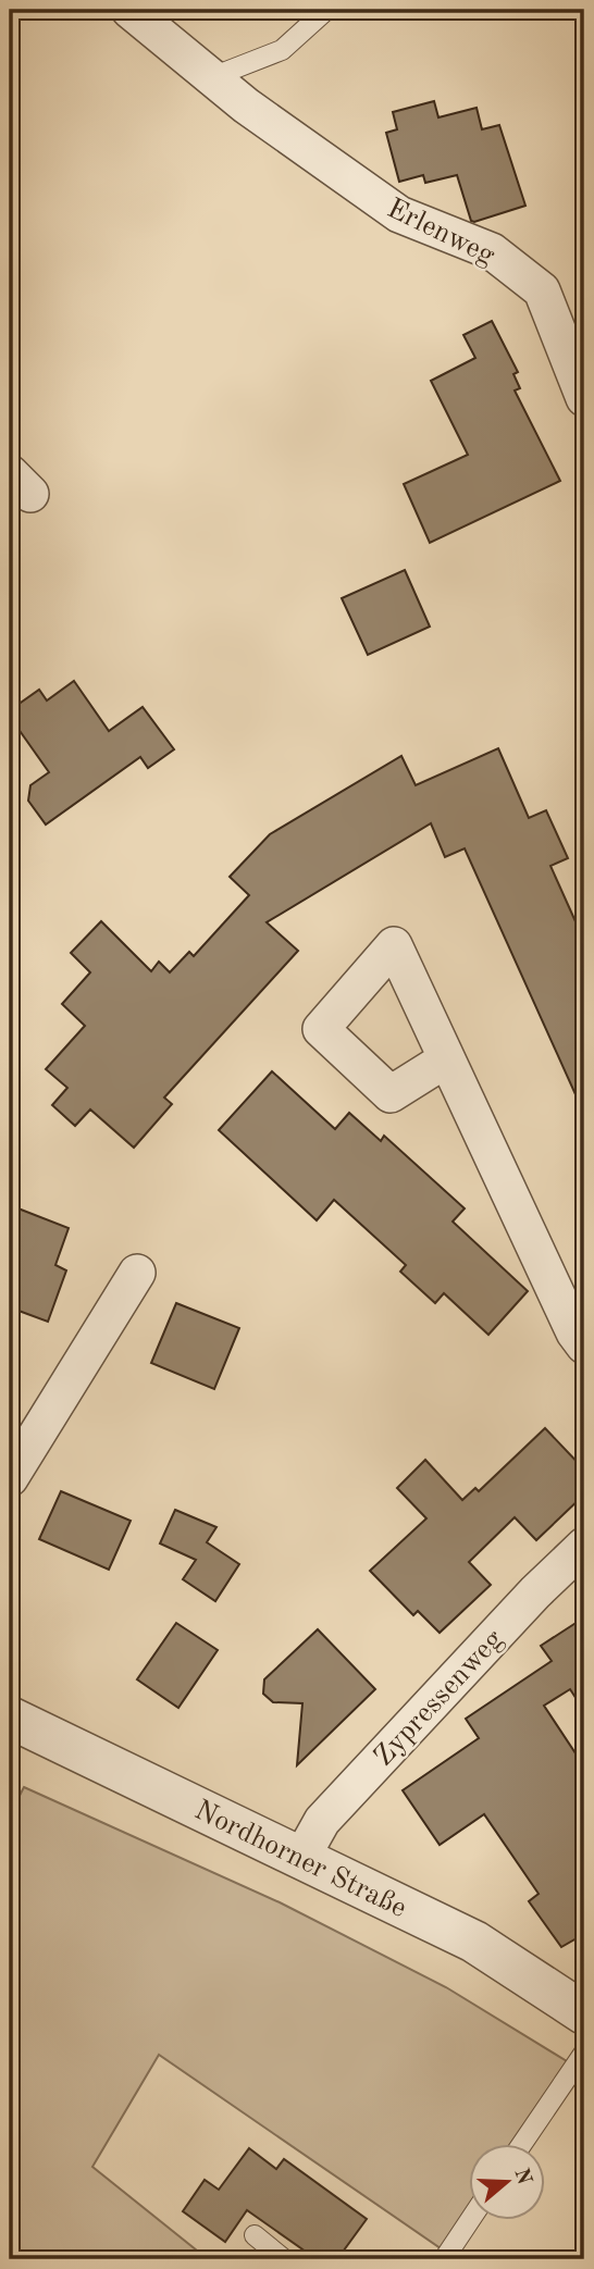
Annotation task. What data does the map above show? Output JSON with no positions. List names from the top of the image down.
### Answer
{
  "streets": {
    "street": ["Erlenweg", "Zypressenweg", "Nordhorner Straße"]
  },
  "crossings": [
    ["Zypressenweg", "Nordhorner Straße"]
  ],
  "north": "right"
}
